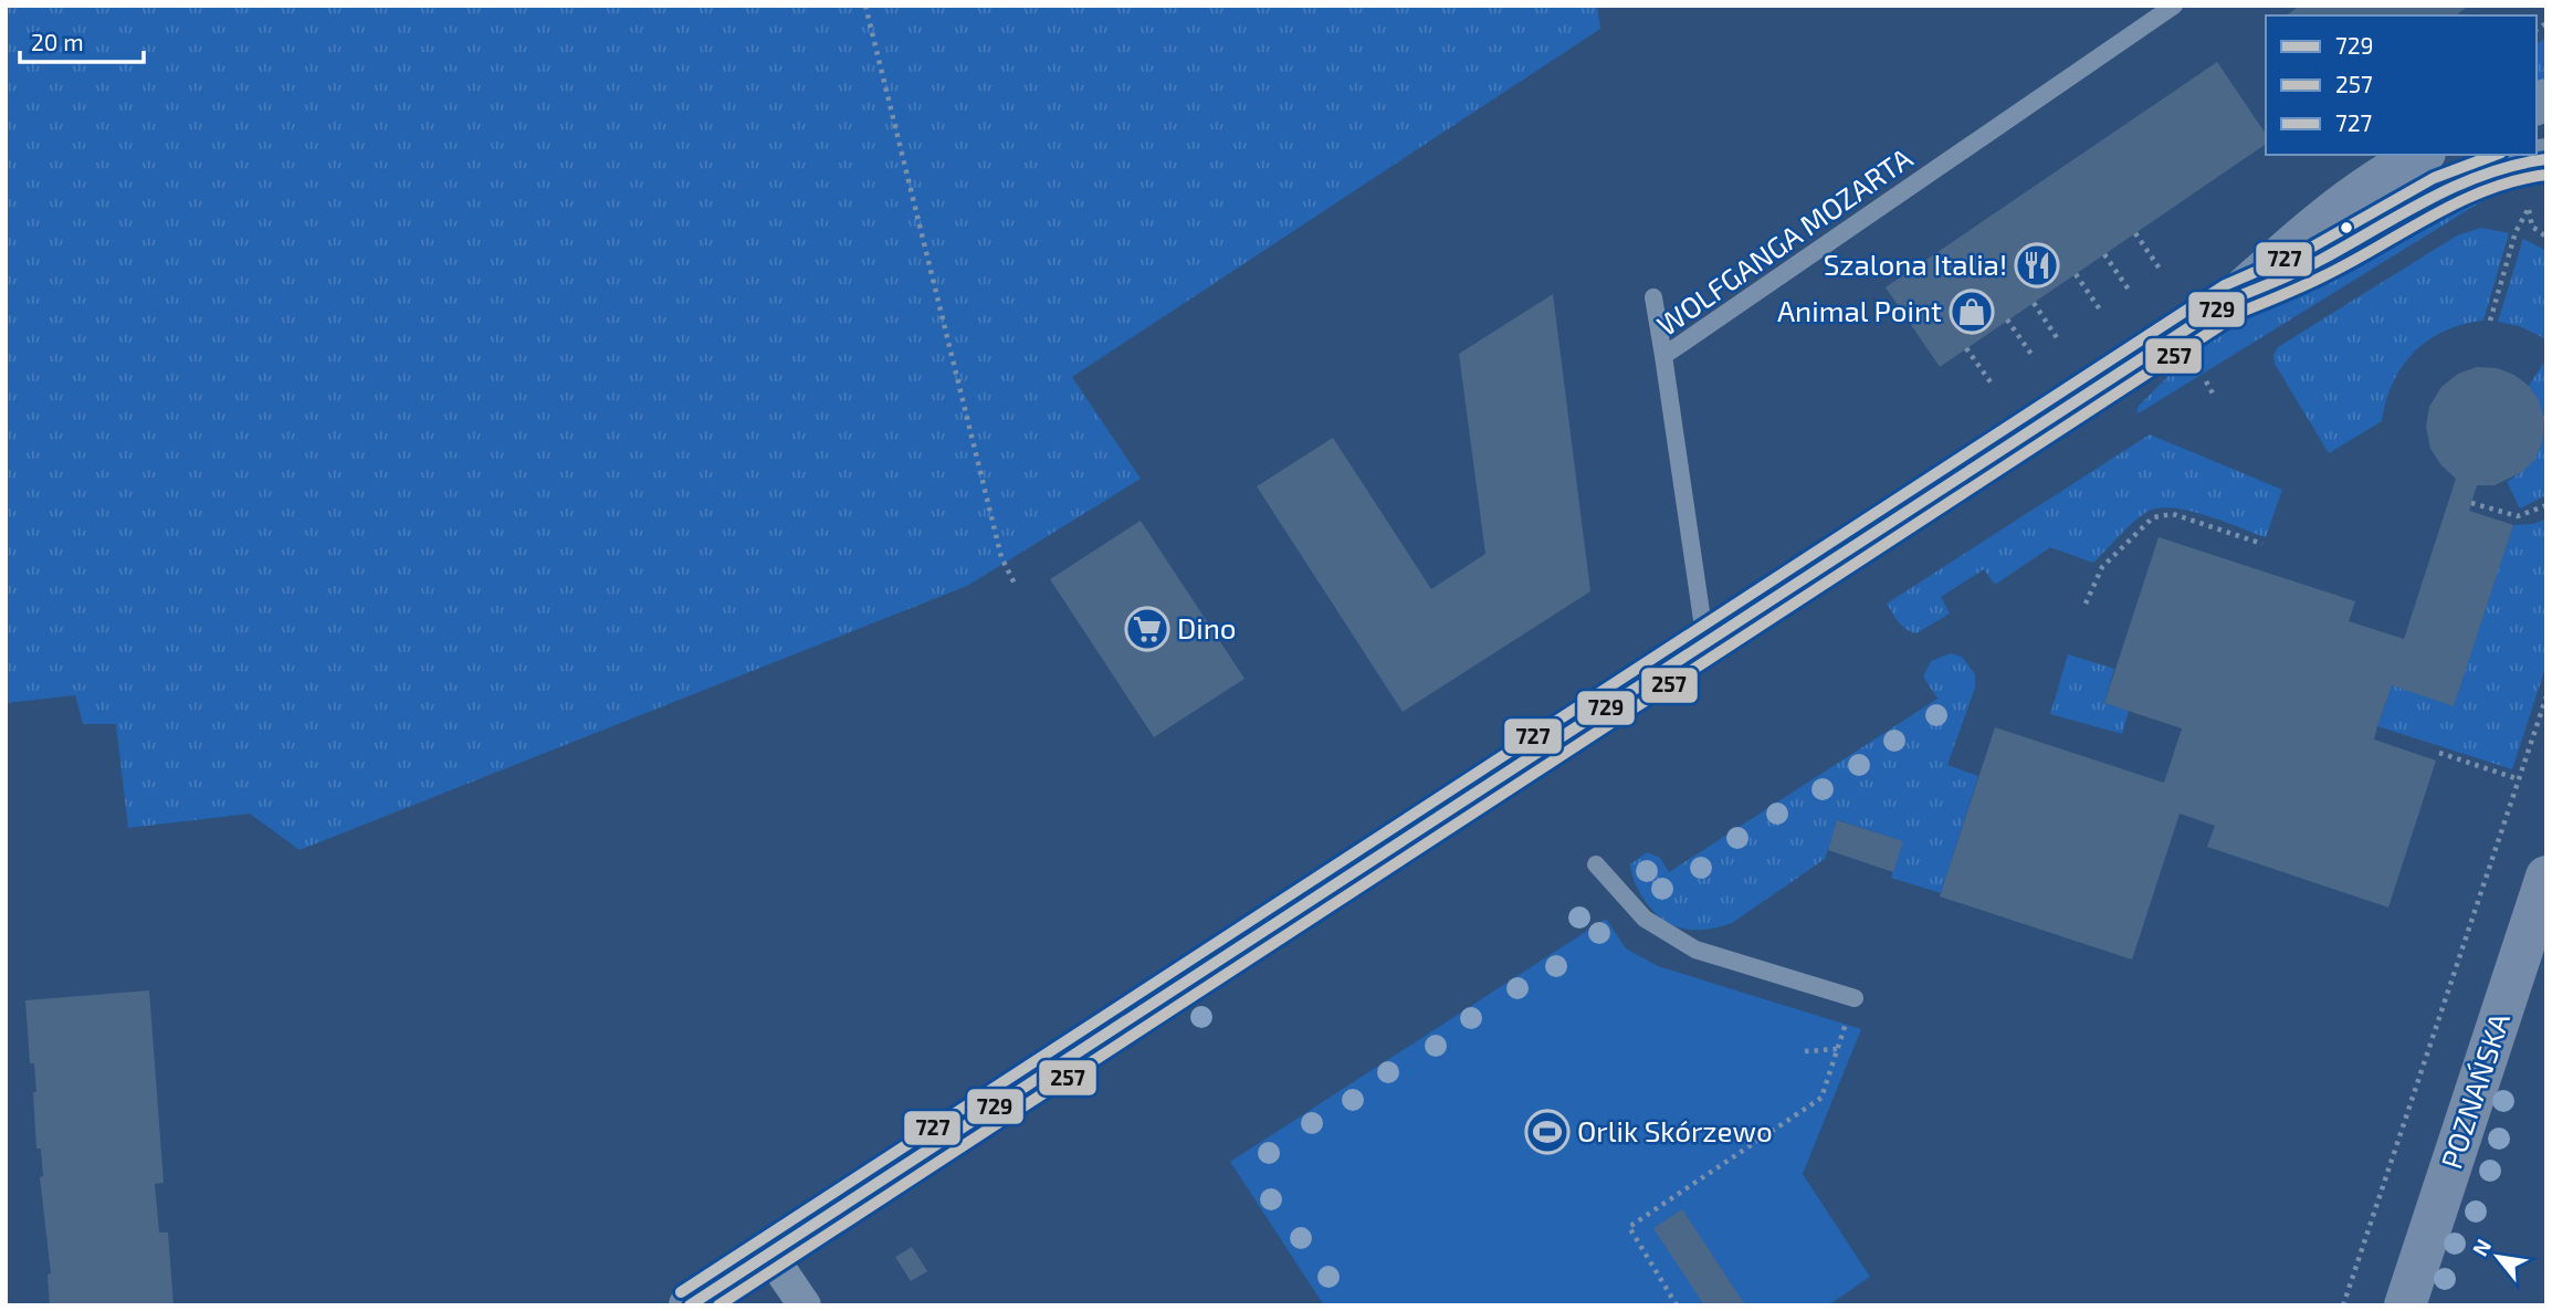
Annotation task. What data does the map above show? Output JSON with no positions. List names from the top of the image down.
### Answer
{
  "streets": {
    "street": ["POZNAŃSKA"],
    "lane": ["WOLFGANGA MOZARTA"]
  },
  "places": {
    "restaurant": ["Szalona Italia!"],
    "shop": ["Animal Point"],
    "supermarket": ["Dino"],
    "sports": ["Orlik Skórzewo"]
  },
  "lines": ["transit line 727", "transit line 729", "transit line 257"],
  "legend": ["729", "257", "727"],
  "scale_bar": "20 m",
  "north": "top left"
}
